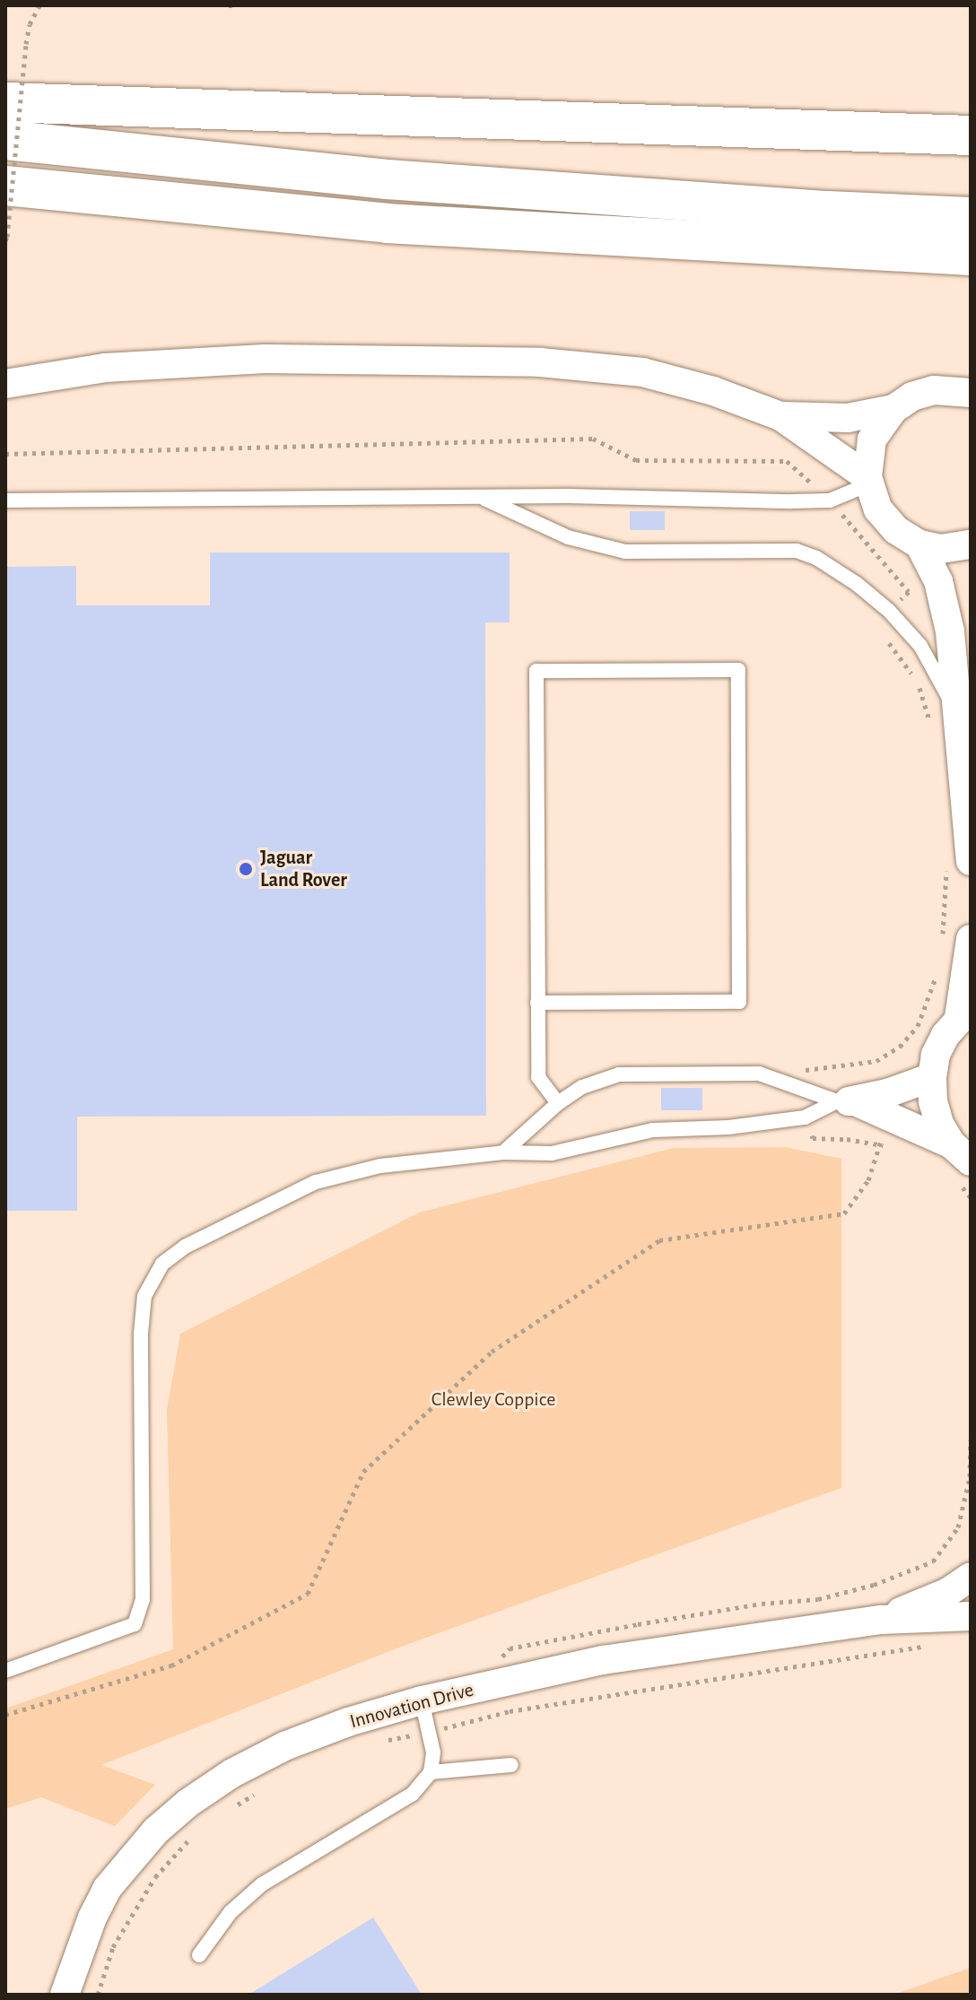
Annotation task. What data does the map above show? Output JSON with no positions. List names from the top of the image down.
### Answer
{
  "streets": {
    "street": ["Innovation Drive"]
  },
  "parks": ["Clewley Coppice"],
  "places": ["Jaguar Land Rover"]
}
